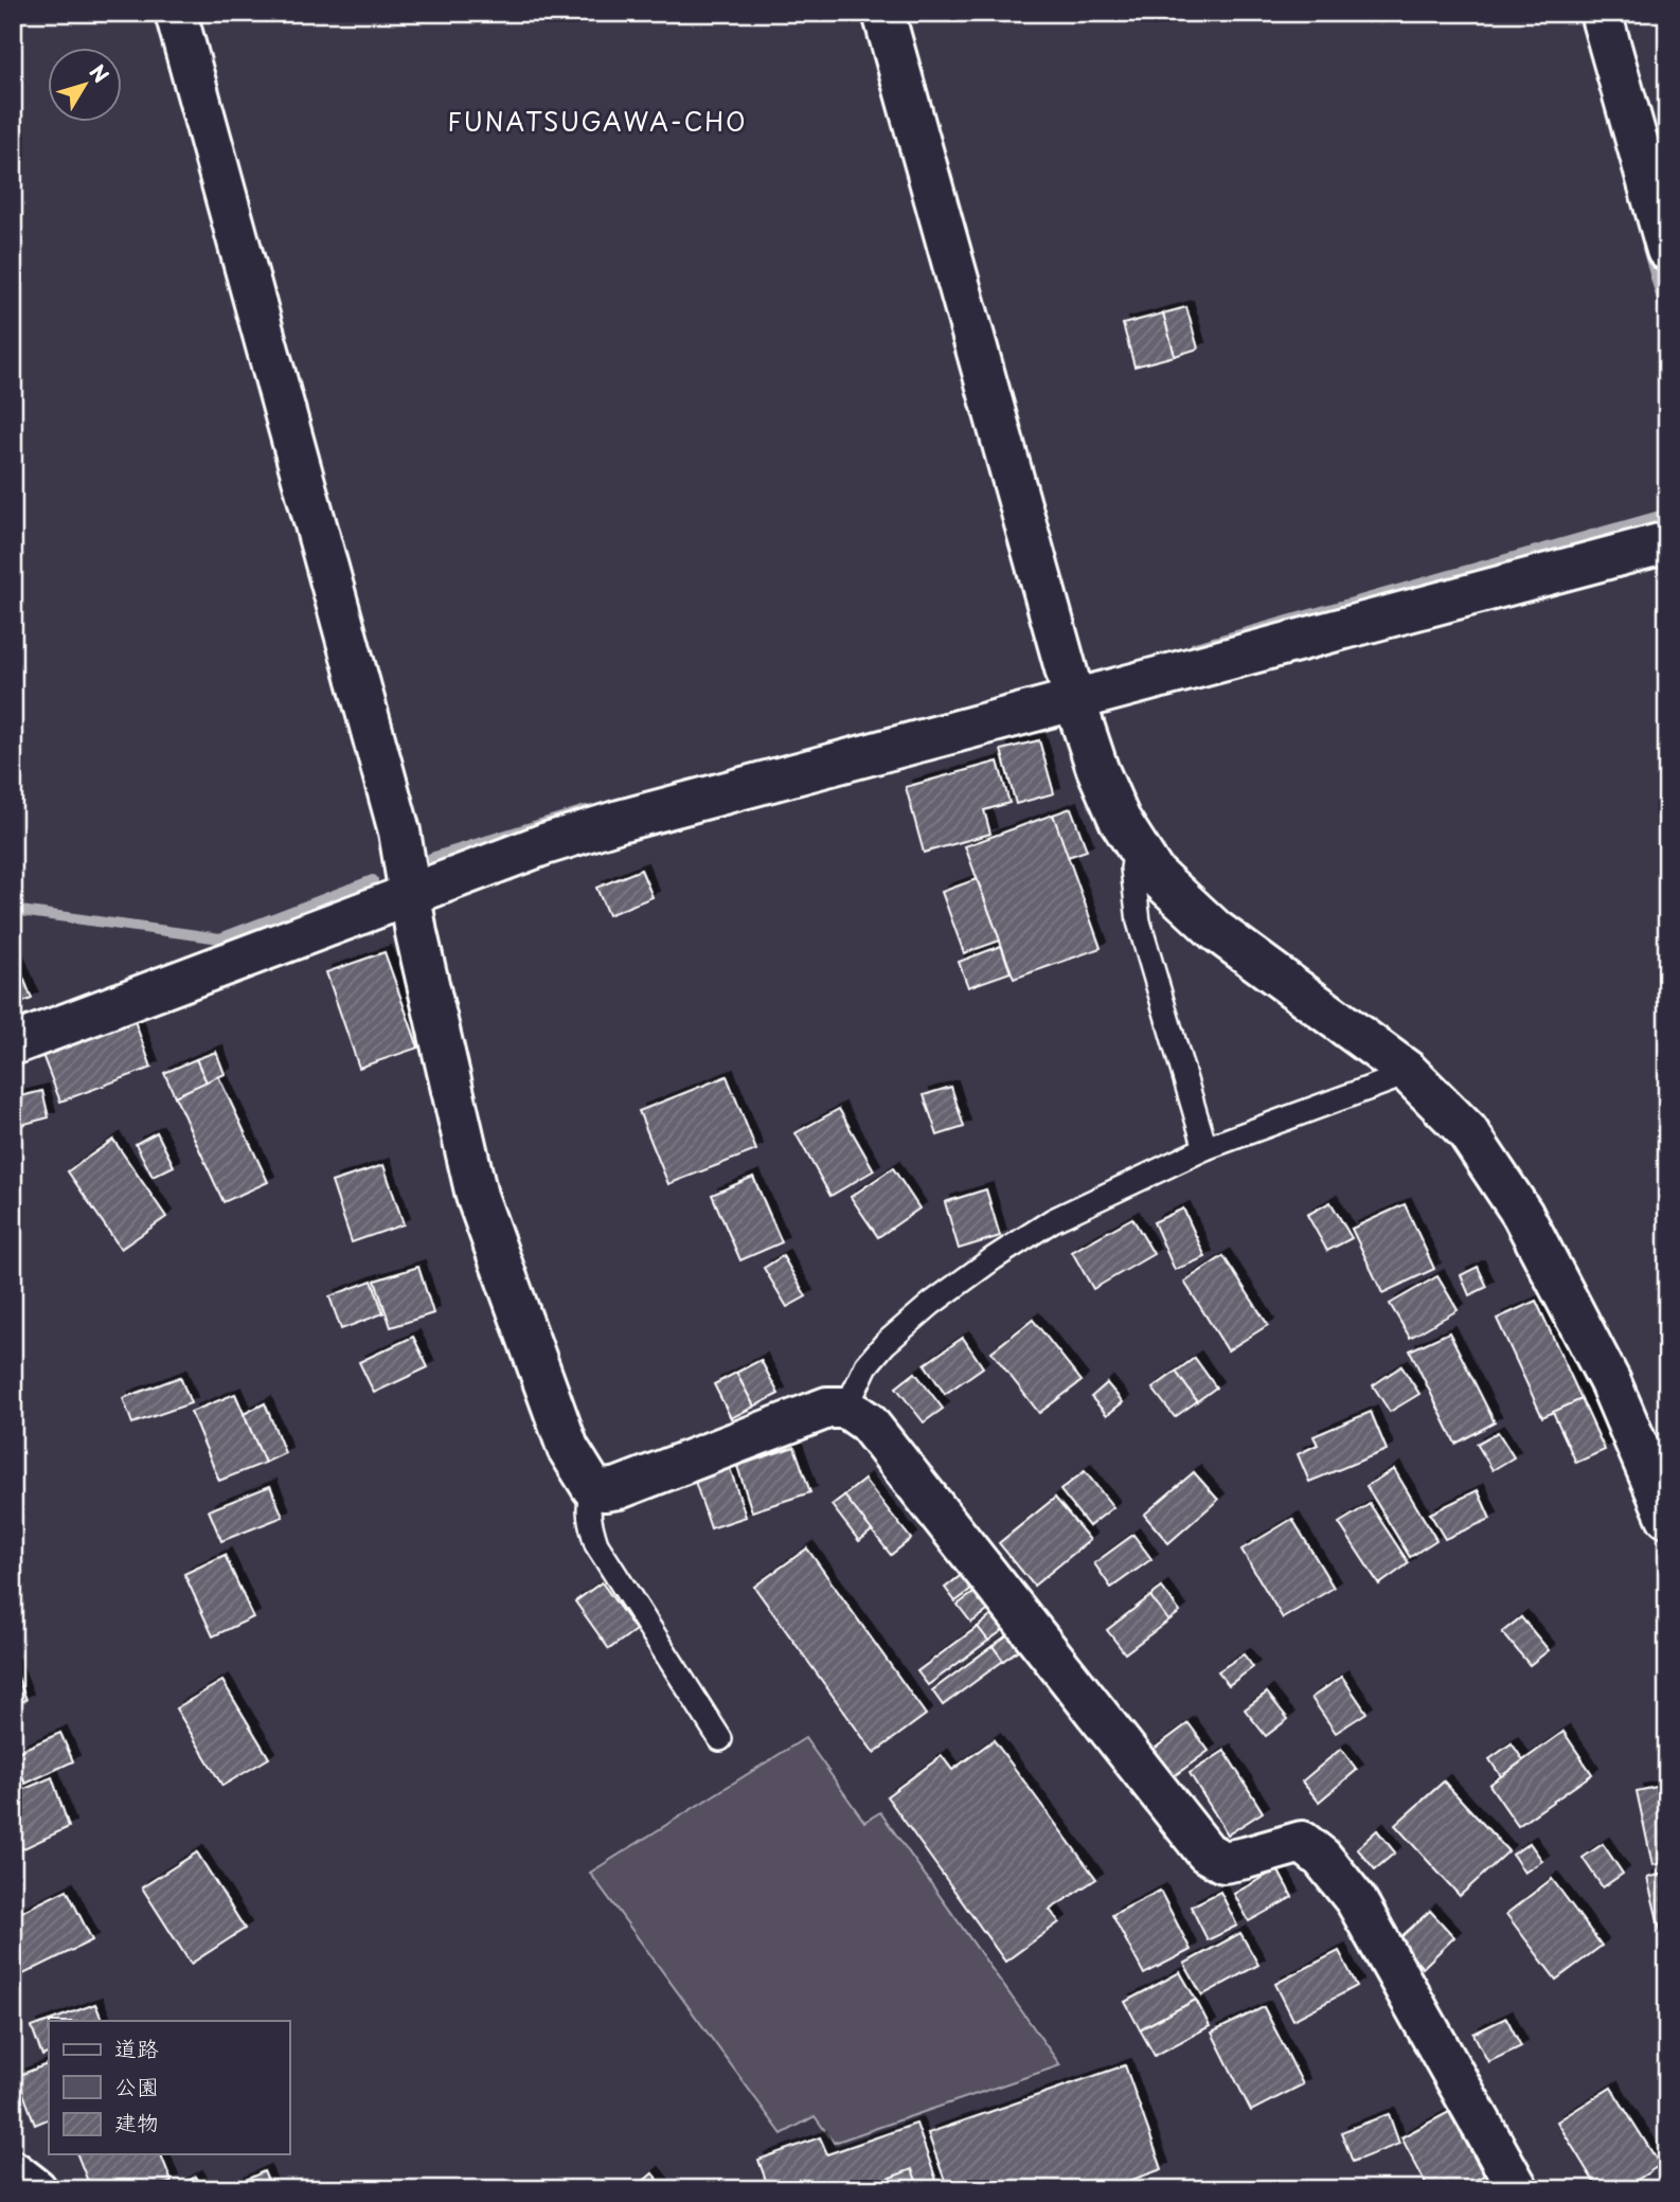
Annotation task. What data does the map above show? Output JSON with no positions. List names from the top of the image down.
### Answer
{
  "districts": ["FUNATSUGAWA-CHO"],
  "legend": ["道路", "公園", "建物"],
  "north": "top right"
}
